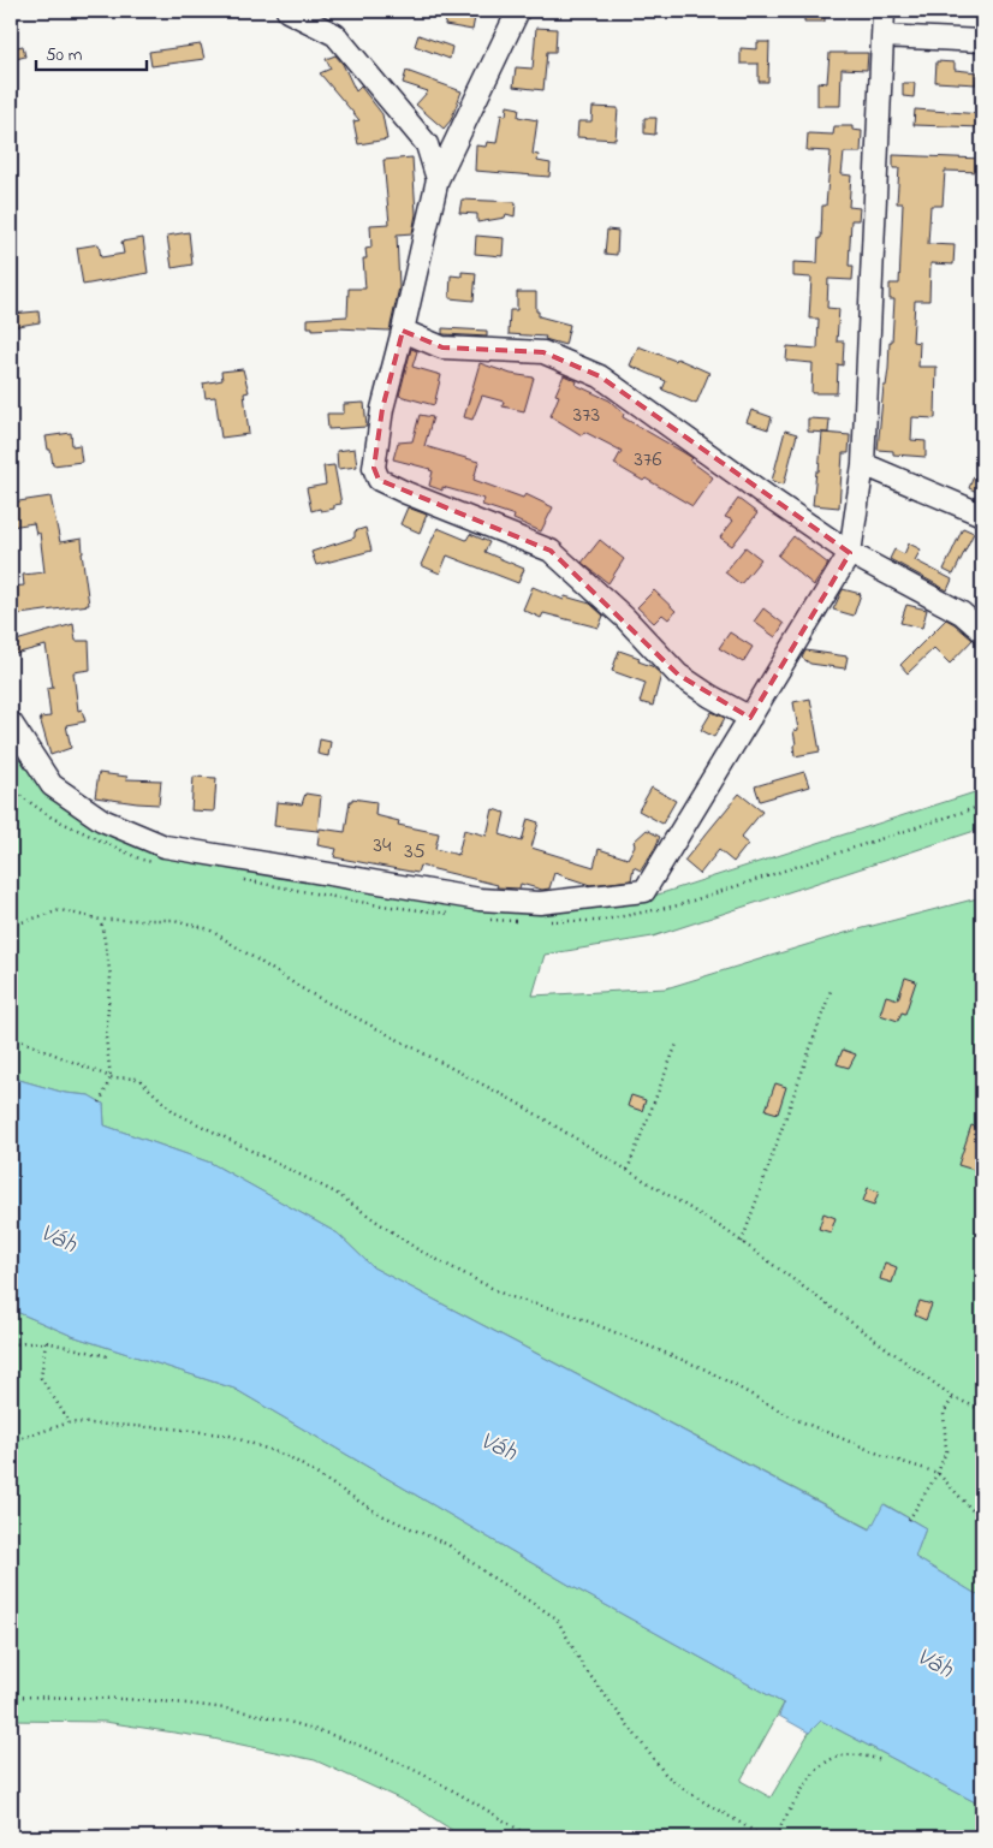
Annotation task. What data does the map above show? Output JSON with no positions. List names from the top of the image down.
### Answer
{
  "water": ["Váh"],
  "house_numbers": [
    "373",
    "376",
    "34",
    "35"
  ],
  "scale_bar": "50 m"
}
